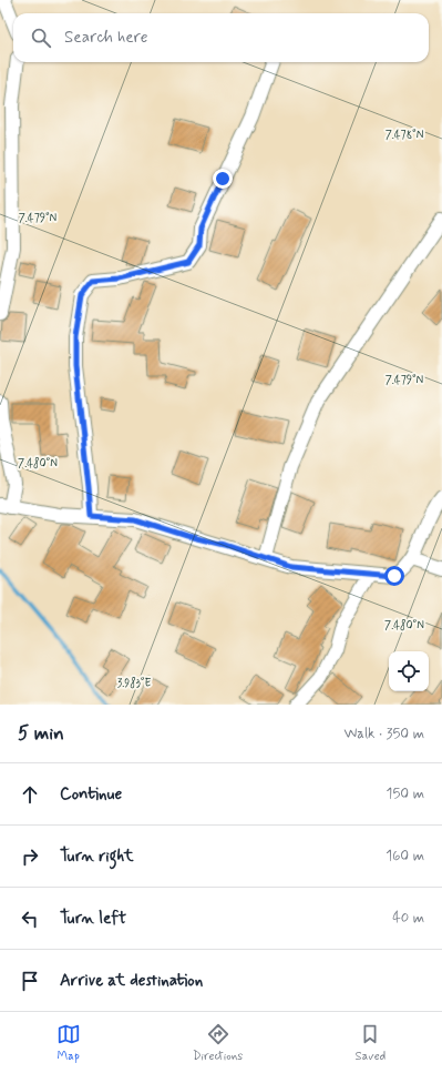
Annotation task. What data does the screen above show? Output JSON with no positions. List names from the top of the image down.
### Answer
{
  "page": {
    "search": "Search here",
    "heading": ["5 min", "Walk · 350 m"],
    "list": [
      ["Continue", "150 m"],
      ["Turn right", "160 m"],
      ["Turn left", "40 m"],
      "Arrive at destination"
    ],
    "nav": ["Map", "Directions", "Saved"]
  },
  "coordinates": [
    "7.478°N",
    "7.479°N",
    "7.480°N",
    "3.983°E"
  ]
}
